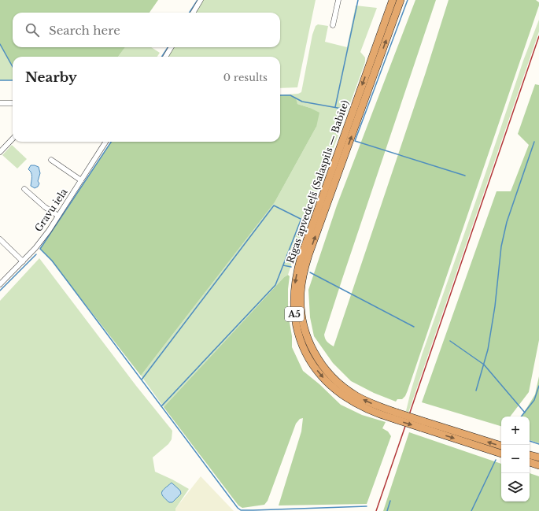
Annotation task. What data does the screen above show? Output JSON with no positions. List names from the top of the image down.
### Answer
{
  "streets": {
    "highway": ["Rīgas apvedceļš (Salaspils — Babīte)", "A5"],
    "street": ["Gravu iela"]
  },
  "page": {
    "search": "Search here",
    "heading": ["Nearby", "0 results"],
    "map_buttons": ["+", "−"]
  }
}
